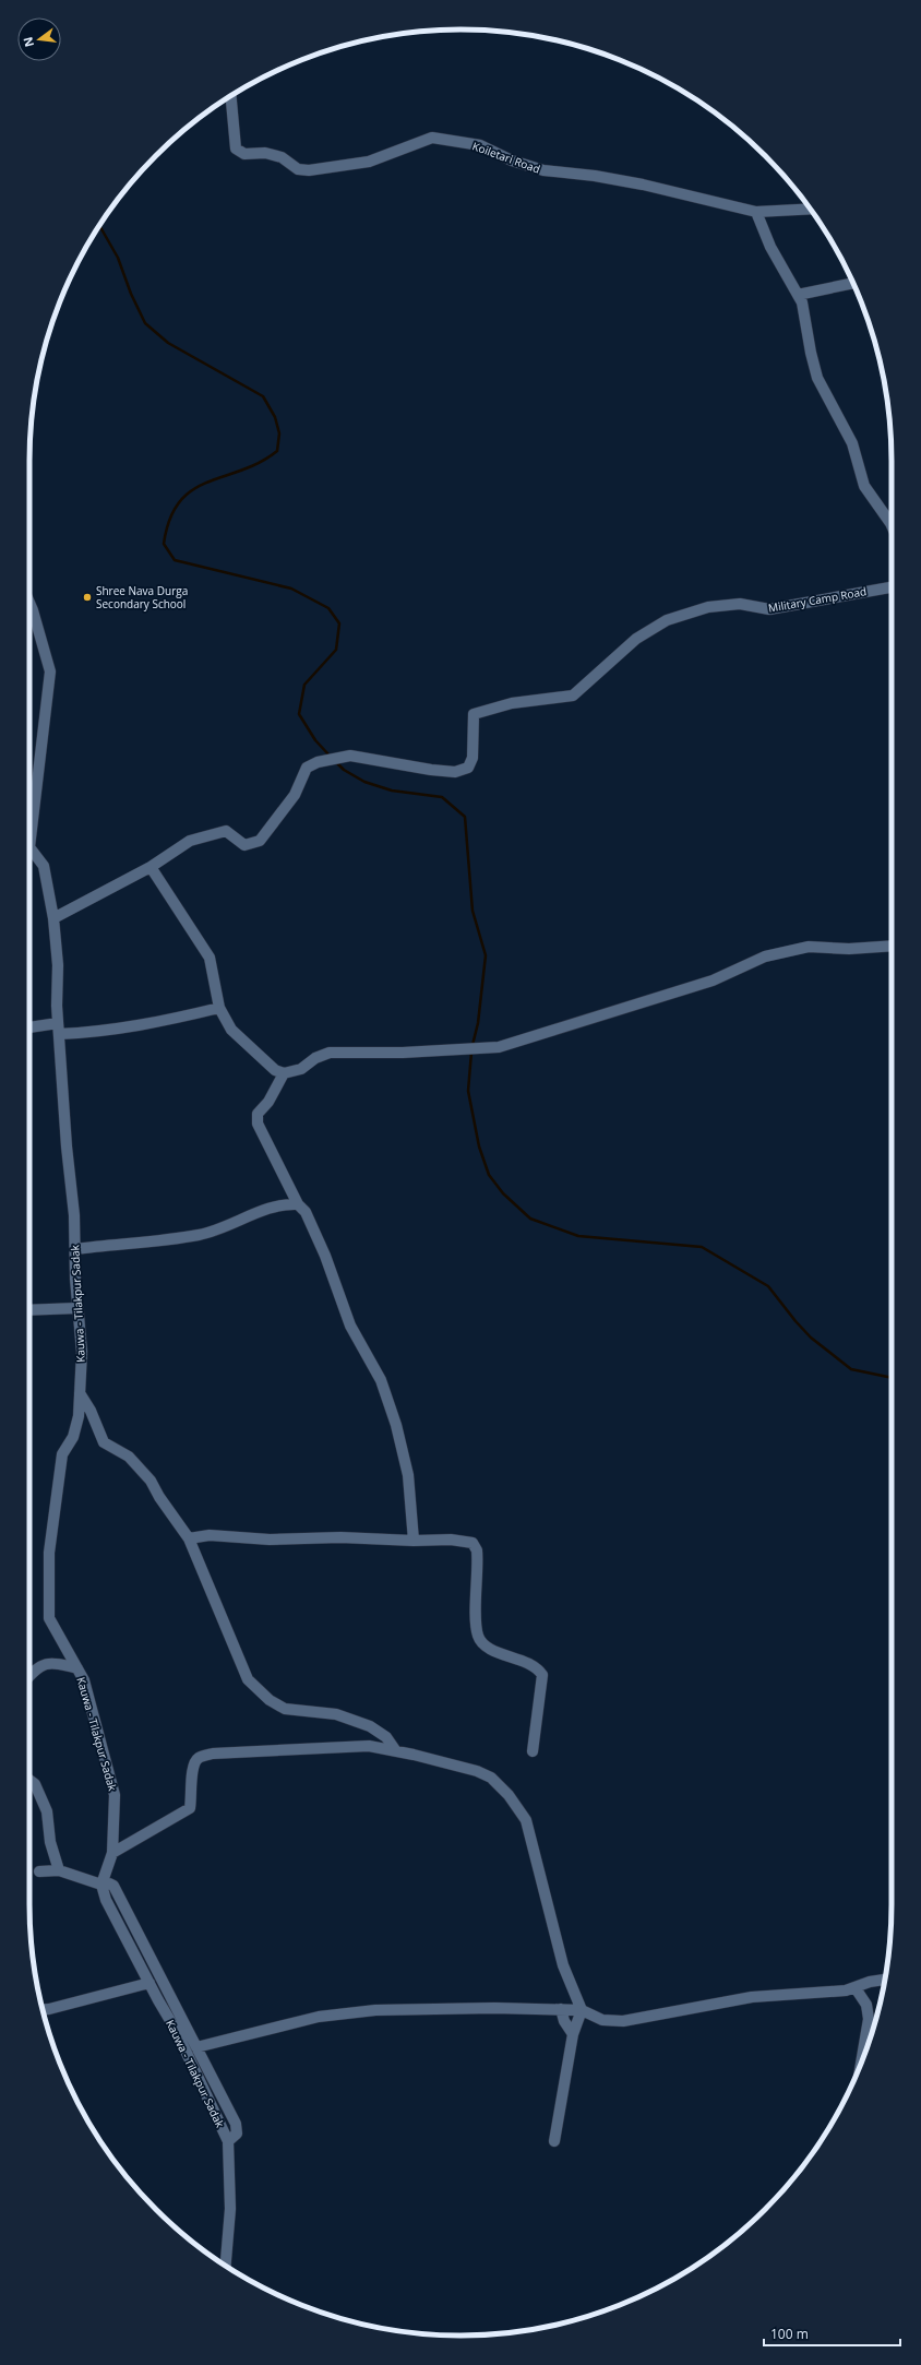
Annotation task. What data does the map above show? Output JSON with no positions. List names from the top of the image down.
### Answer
{
  "streets": {
    "street": ["Koiletari Road", "Military Camp Road", "Kauwa - Tilakpur Sadak"]
  },
  "places": ["Shree Nava Durga Secondary School"],
  "scale_bar": "100 m",
  "north": "left"
}
